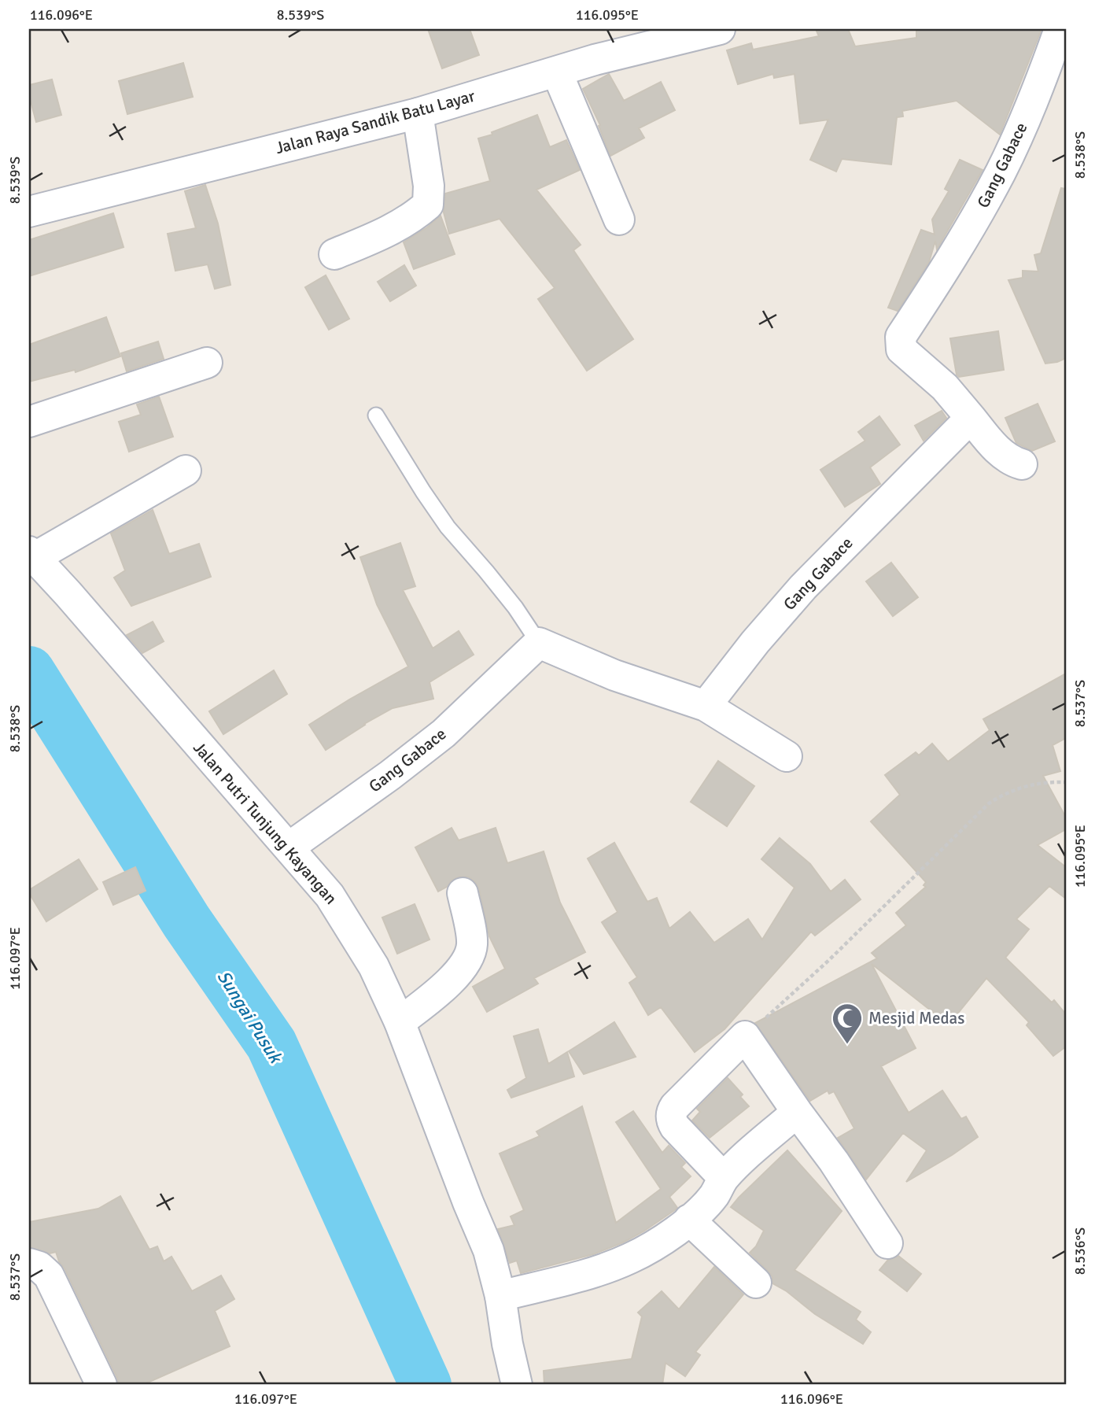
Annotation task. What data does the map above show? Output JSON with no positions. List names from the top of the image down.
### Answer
{
  "streets": {
    "street": ["Jalan Raya Sandik Batu Layar", "Gang Gabace", "Jalan Putri Tunjung Kayangan"]
  },
  "crossings": [
    ["Gang Gabace", "Jalan Putri Tunjung Kayangan"]
  ],
  "water": ["Sungai Pusuk"],
  "places": {
    "mosque": ["Mesjid Medas"]
  },
  "coordinates": [
    "116.096°E",
    "8.539°S",
    "116.095°E",
    "8.538°S",
    "8.537°S",
    "116.097°E",
    "8.536°S"
  ]
}
